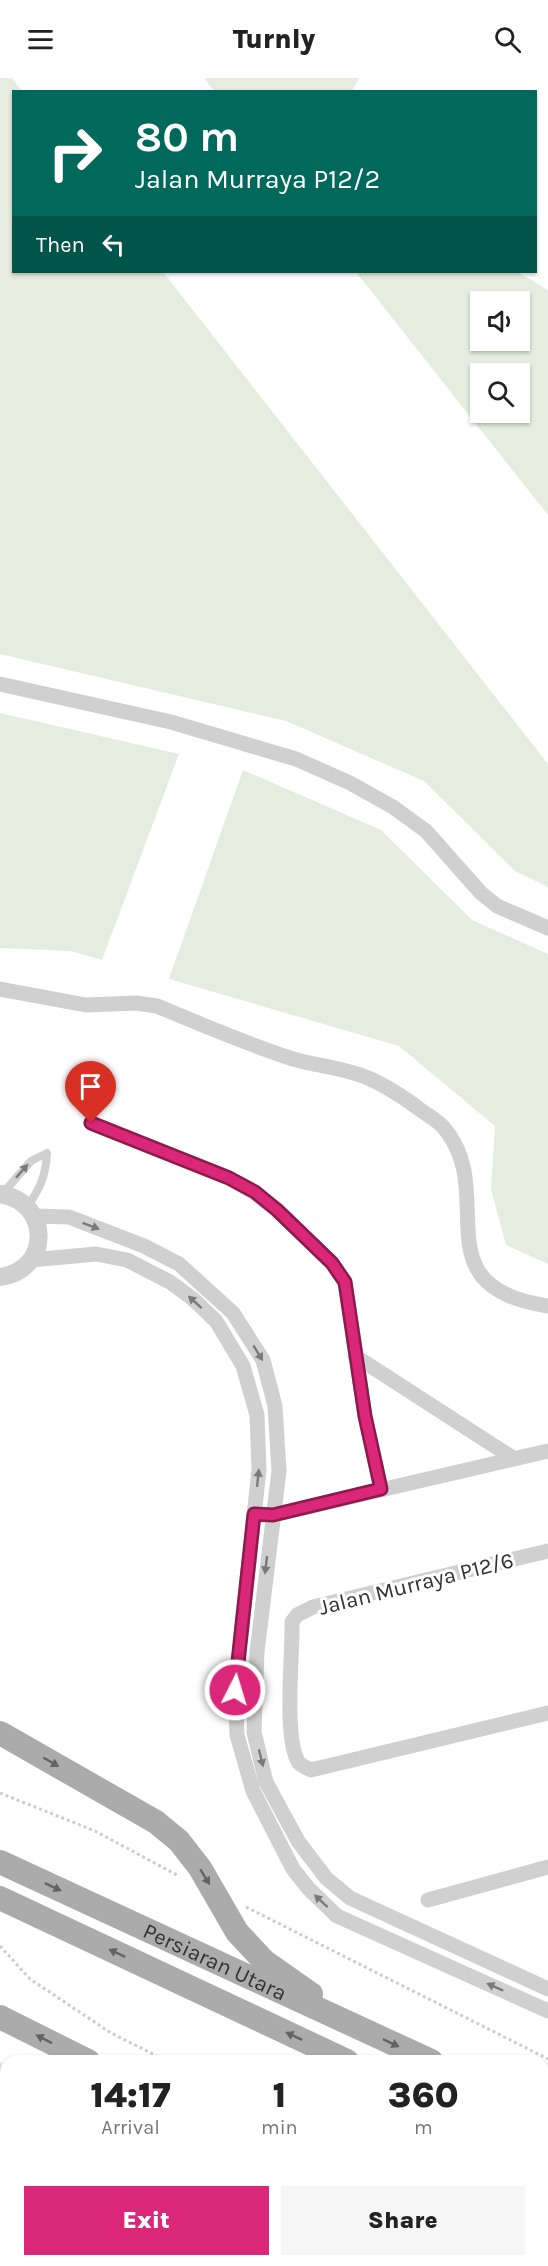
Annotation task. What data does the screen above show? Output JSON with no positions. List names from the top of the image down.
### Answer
{
  "streets": {
    "main road": ["Persiaran Utara"],
    "street": ["Jalan Murraya P12/6"]
  },
  "page": {
    "header": "Turnly",
    "turn": ["80 m", "Jalan Murraya P12/2"],
    "then": "Then",
    "eta": [
      "14:17",
      "Arrival",
      "1",
      "min",
      "360",
      "m"
    ],
    "buttons": ["Exit", "Share"]
  }
}
